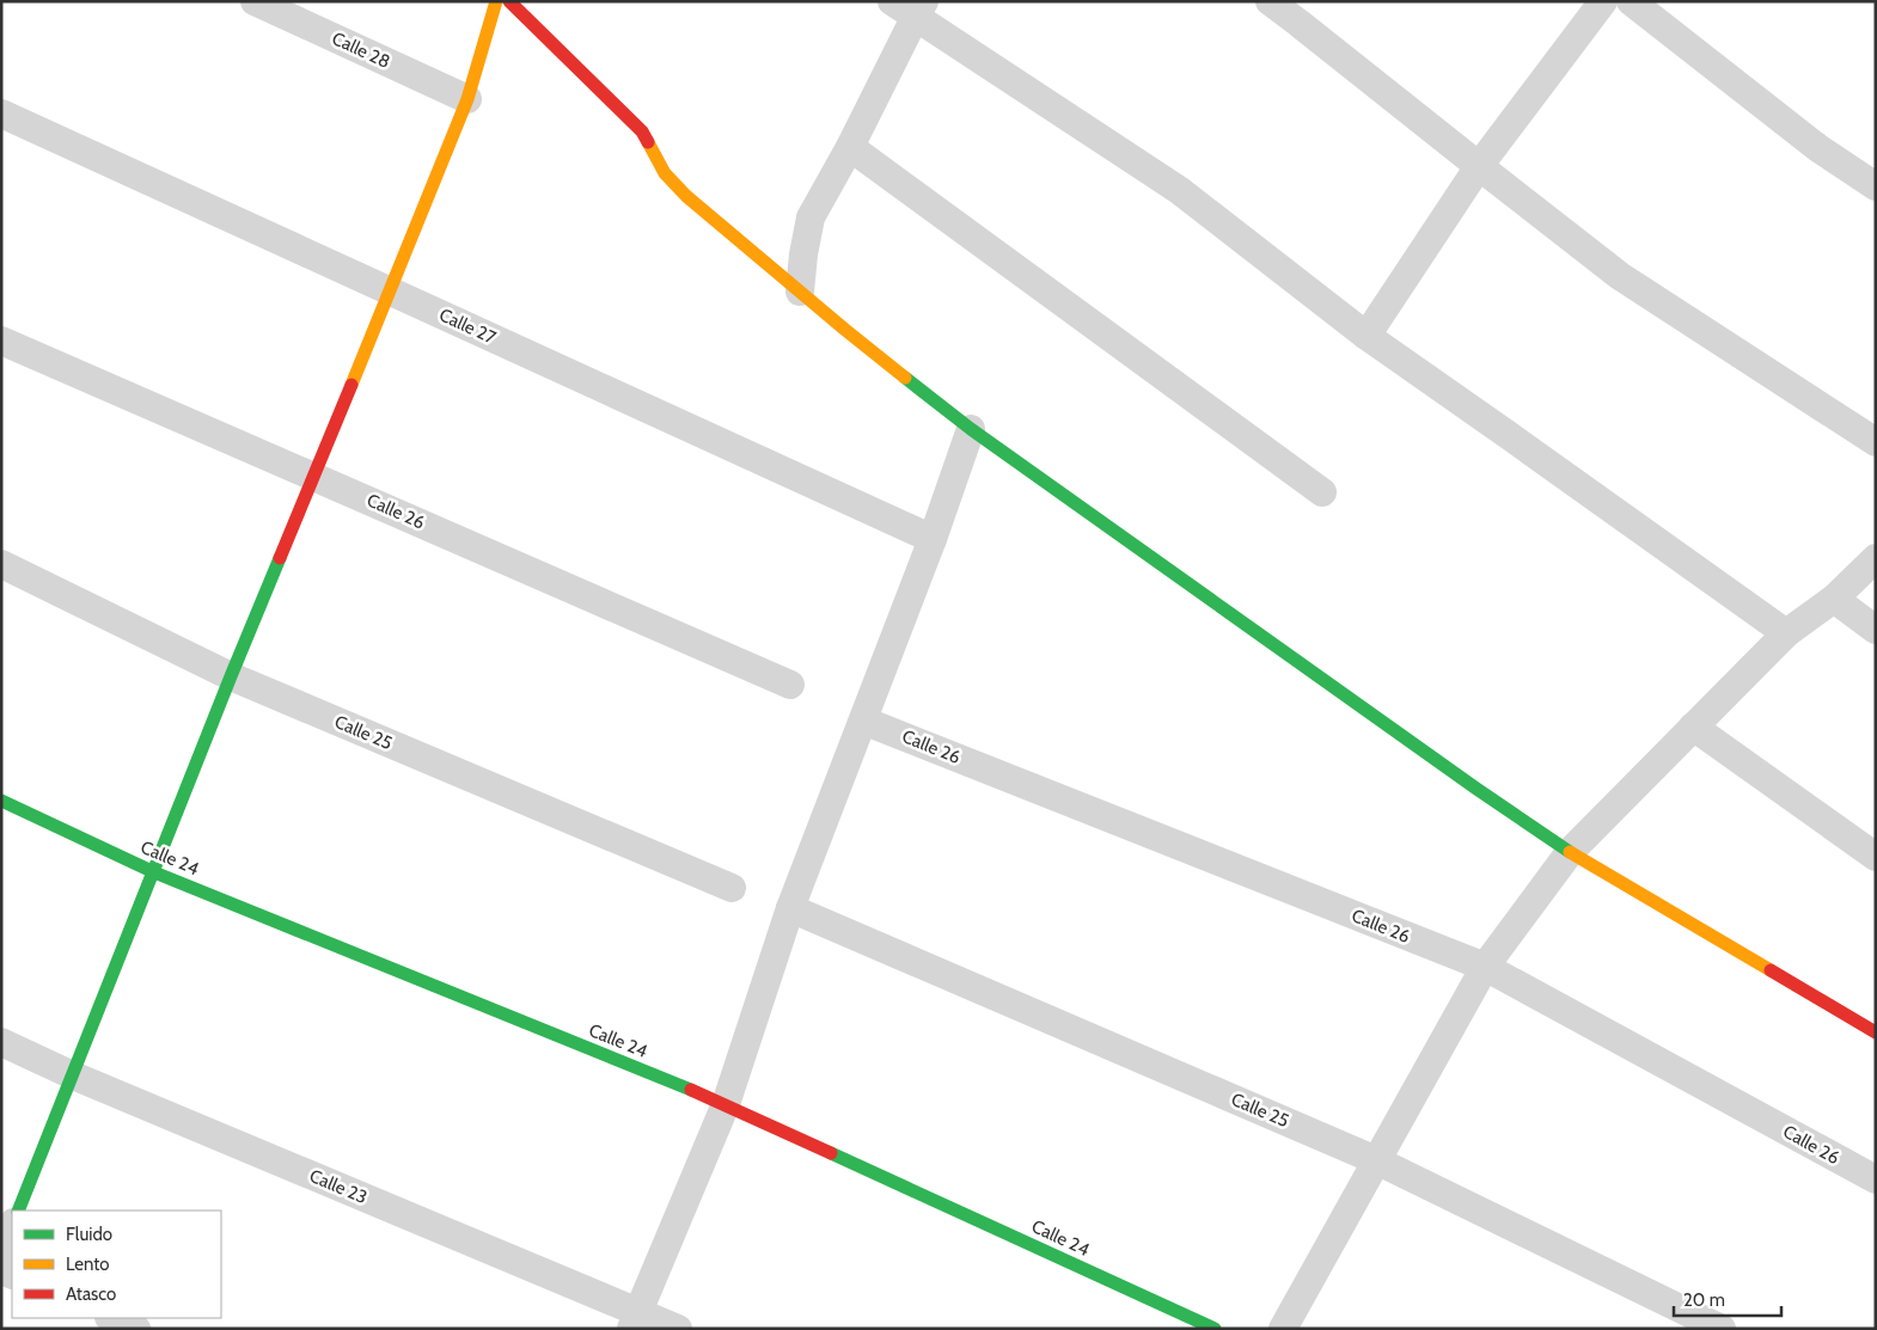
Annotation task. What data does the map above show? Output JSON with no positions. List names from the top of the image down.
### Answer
{
  "streets": {
    "street": [
      "Calle 28",
      "Calle 27",
      "Calle 26",
      "Calle 25",
      "Calle 24",
      "Calle 23"
    ]
  },
  "legend": ["Fluido", "Lento", "Atasco"],
  "scale_bar": "20 m"
}
